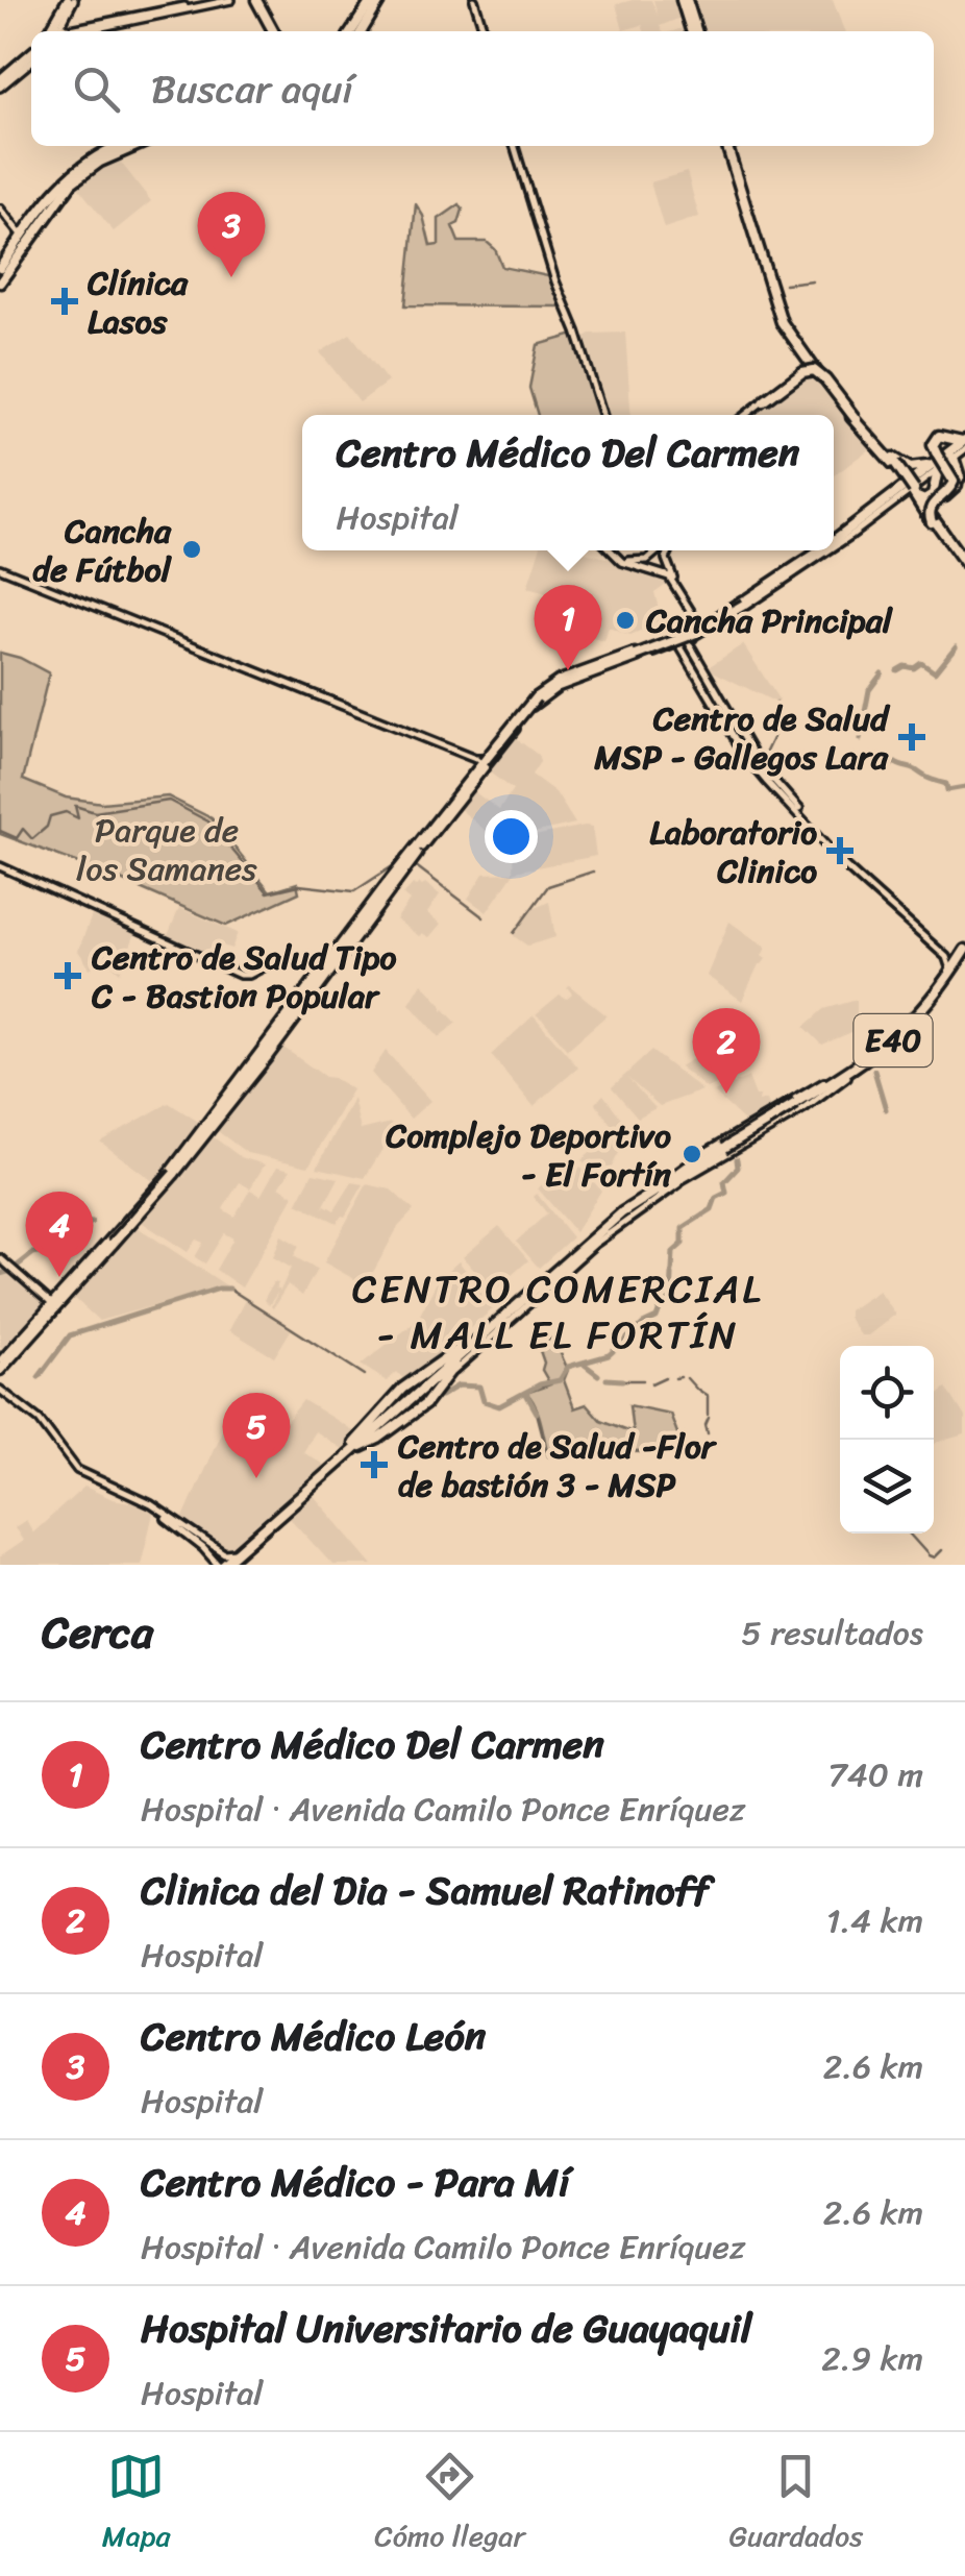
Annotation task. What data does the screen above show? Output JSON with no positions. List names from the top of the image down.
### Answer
{
  "streets": {
    "main road": ["E40"]
  },
  "districts": ["CENTRO COMERCIAL - MALL EL FORTÍN"],
  "parks": ["Parque de los Samanes"],
  "places": {
    "health": [
      "Clínica Lasos",
      "Centro de Salud MSP - Gallegos Lara",
      "Laboratorio Clinico",
      "Centro de Salud Tipo C - Bastion Popular",
      "Centro de Salud -Flor de bastión 3 - MSP"
    ],
    "other": ["Cancha de Fútbol", "Cancha Principal", "Complejo Deportivo - El Fortín"]
  },
  "page": {
    "search": "Buscar aquí",
    "pins": [
      "3",
      "1",
      "2",
      "4",
      "5"
    ],
    "popup": ["Centro Médico Del Carmen", "Hospital"],
    "heading": ["Cerca", "5 resultados"],
    "list": [
      {
        "mark": "1",
        "name": "Centro Médico Del Carmen",
        "note": "Hospital · Avenida Camilo Ponce Enríquez",
        "value": "740 m"
      },
      {
        "mark": "2",
        "name": "Clinica del Dia - Samuel Ratinoff",
        "note": "Hospital",
        "value": "1.4 km"
      },
      {
        "mark": "3",
        "name": "Centro Médico León",
        "note": "Hospital",
        "value": "2.6 km"
      },
      {
        "mark": "4",
        "name": "Centro Médico - Para Mí",
        "note": "Hospital · Avenida Camilo Ponce Enríquez",
        "value": "2.6 km"
      },
      {
        "mark": "5",
        "name": "Hospital Universitario de Guayaquil",
        "note": "Hospital",
        "value": "2.9 km"
      }
    ],
    "nav": ["Mapa", "Cómo llegar", "Guardados"]
  }
}
